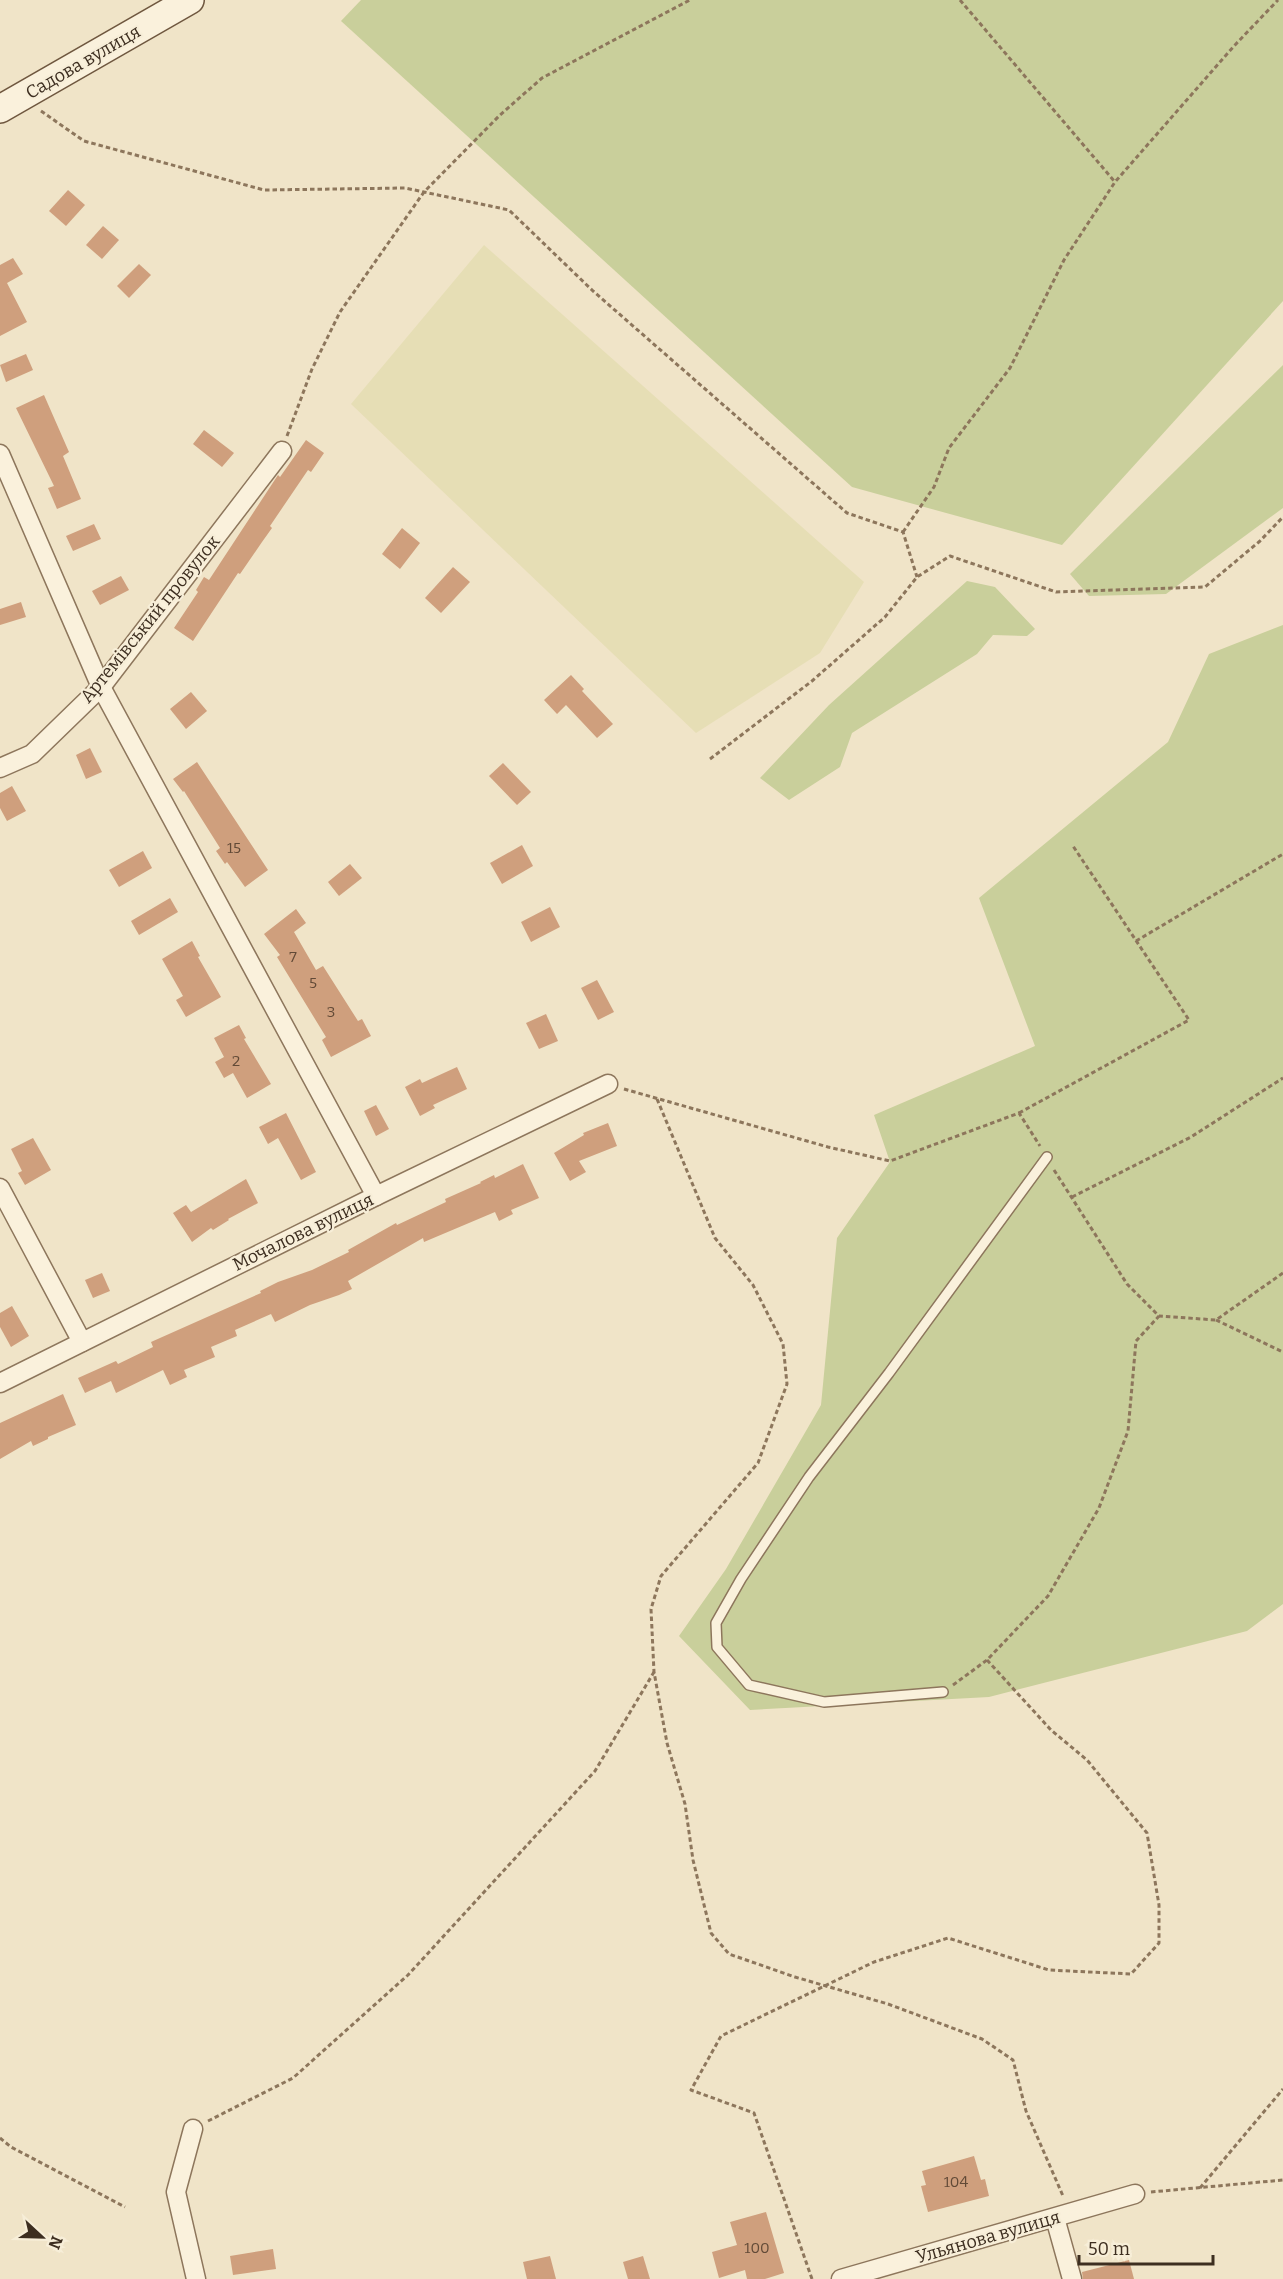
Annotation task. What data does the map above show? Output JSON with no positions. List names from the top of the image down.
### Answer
{
  "streets": {
    "street": [
      "Садова вулиця",
      "Артемівський провулок",
      "Мочалова вулиця",
      "Ульянова вулиця"
    ]
  },
  "house_numbers": [
    "15",
    "7",
    "5",
    "3",
    "2",
    "104",
    "100"
  ],
  "scale_bar": "50 m",
  "north": "right"
}
